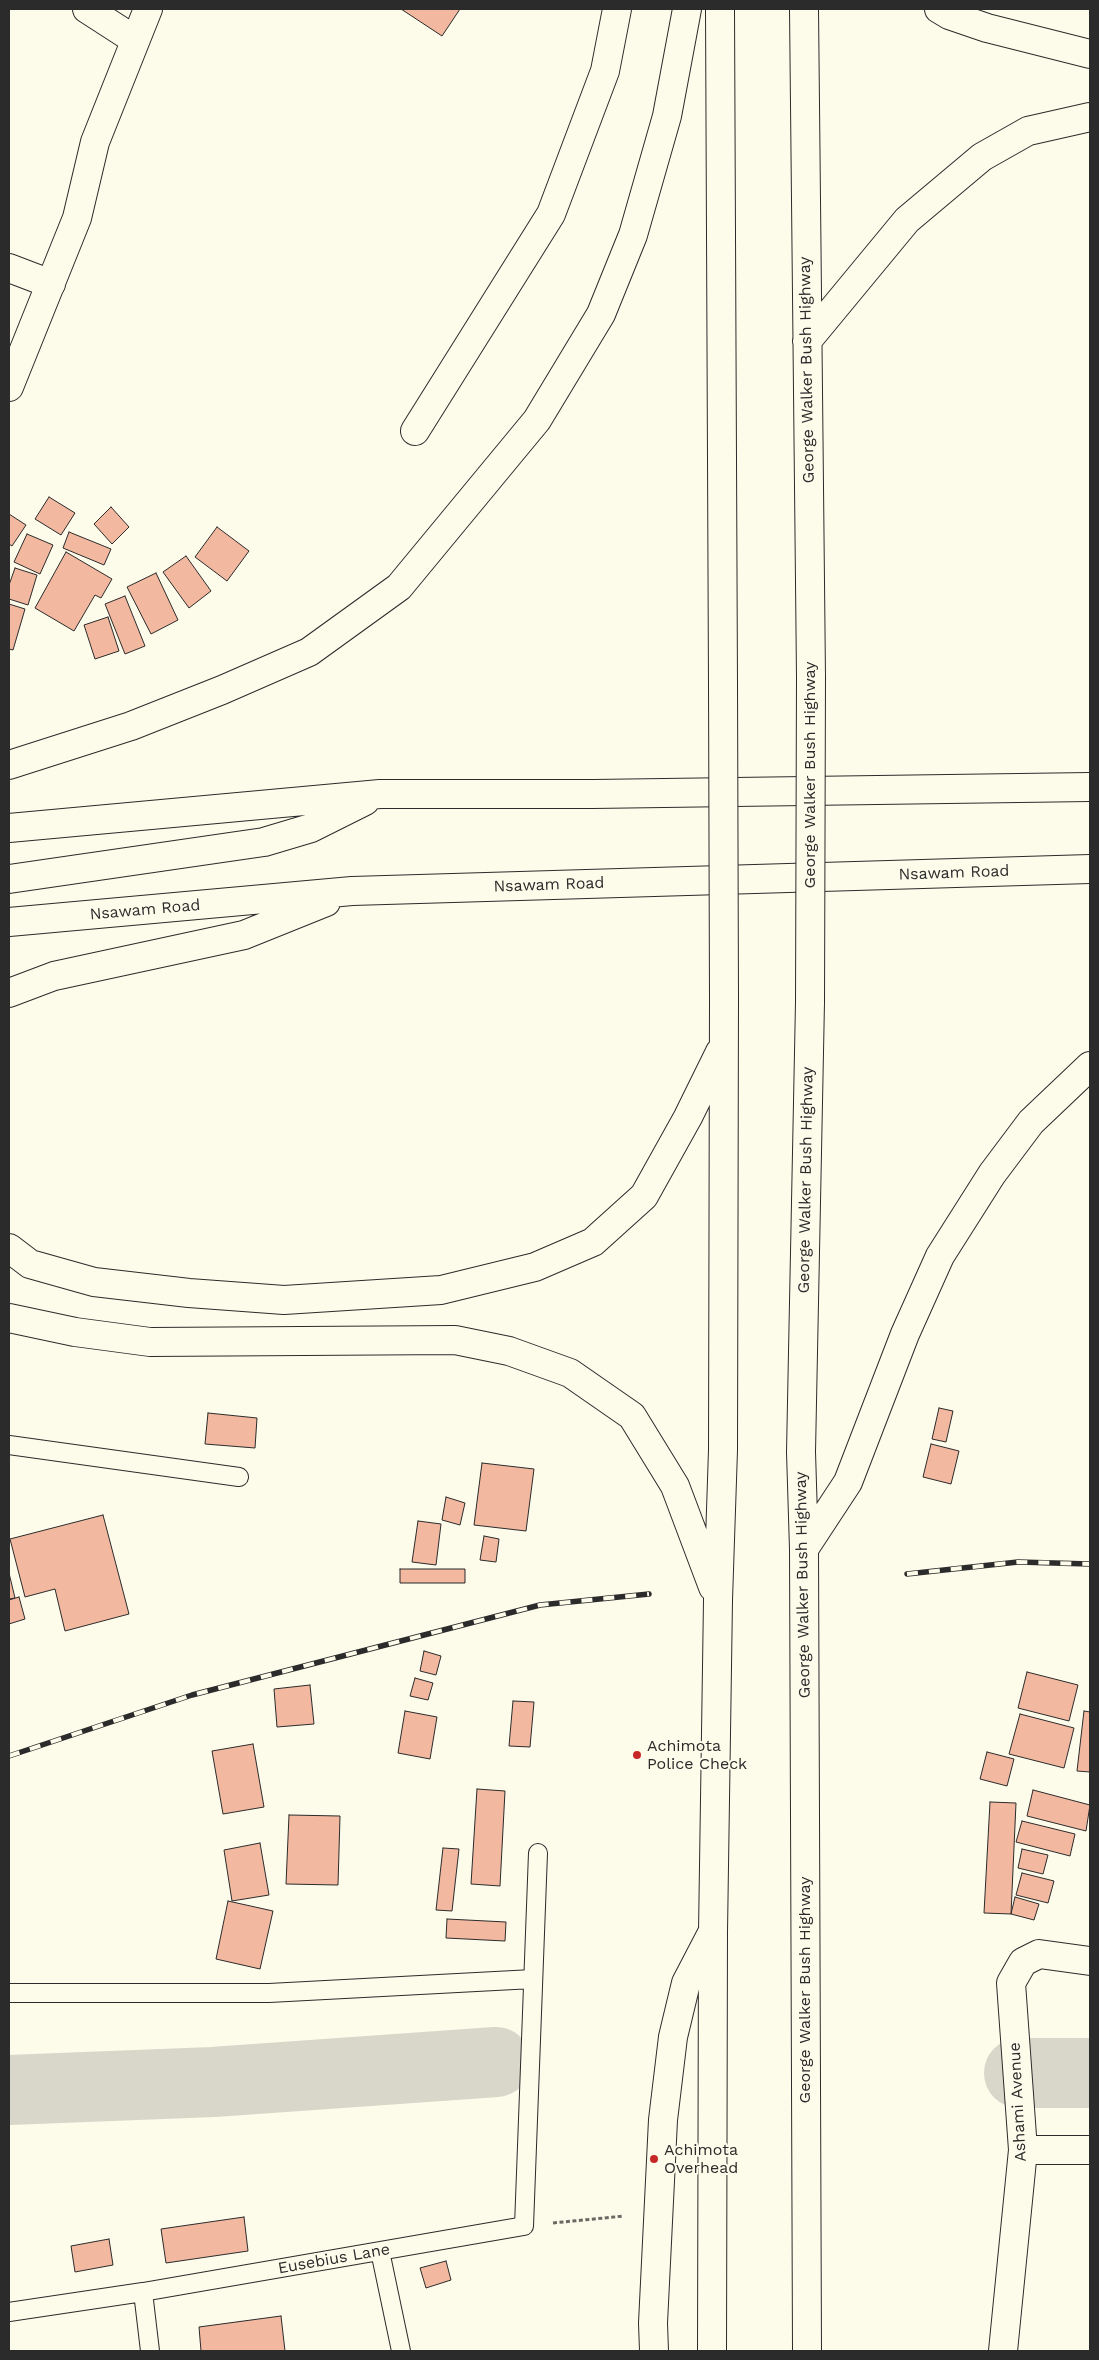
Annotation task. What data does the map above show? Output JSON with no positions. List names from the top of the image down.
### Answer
{
  "streets": {
    "main road": ["George Walker Bush Highway", "Nsawam Road", "Ashami Avenue"],
    "lane": ["Eusebius Lane"]
  },
  "places": ["Achimota Police Check", "Achimota Overhead"]
}
